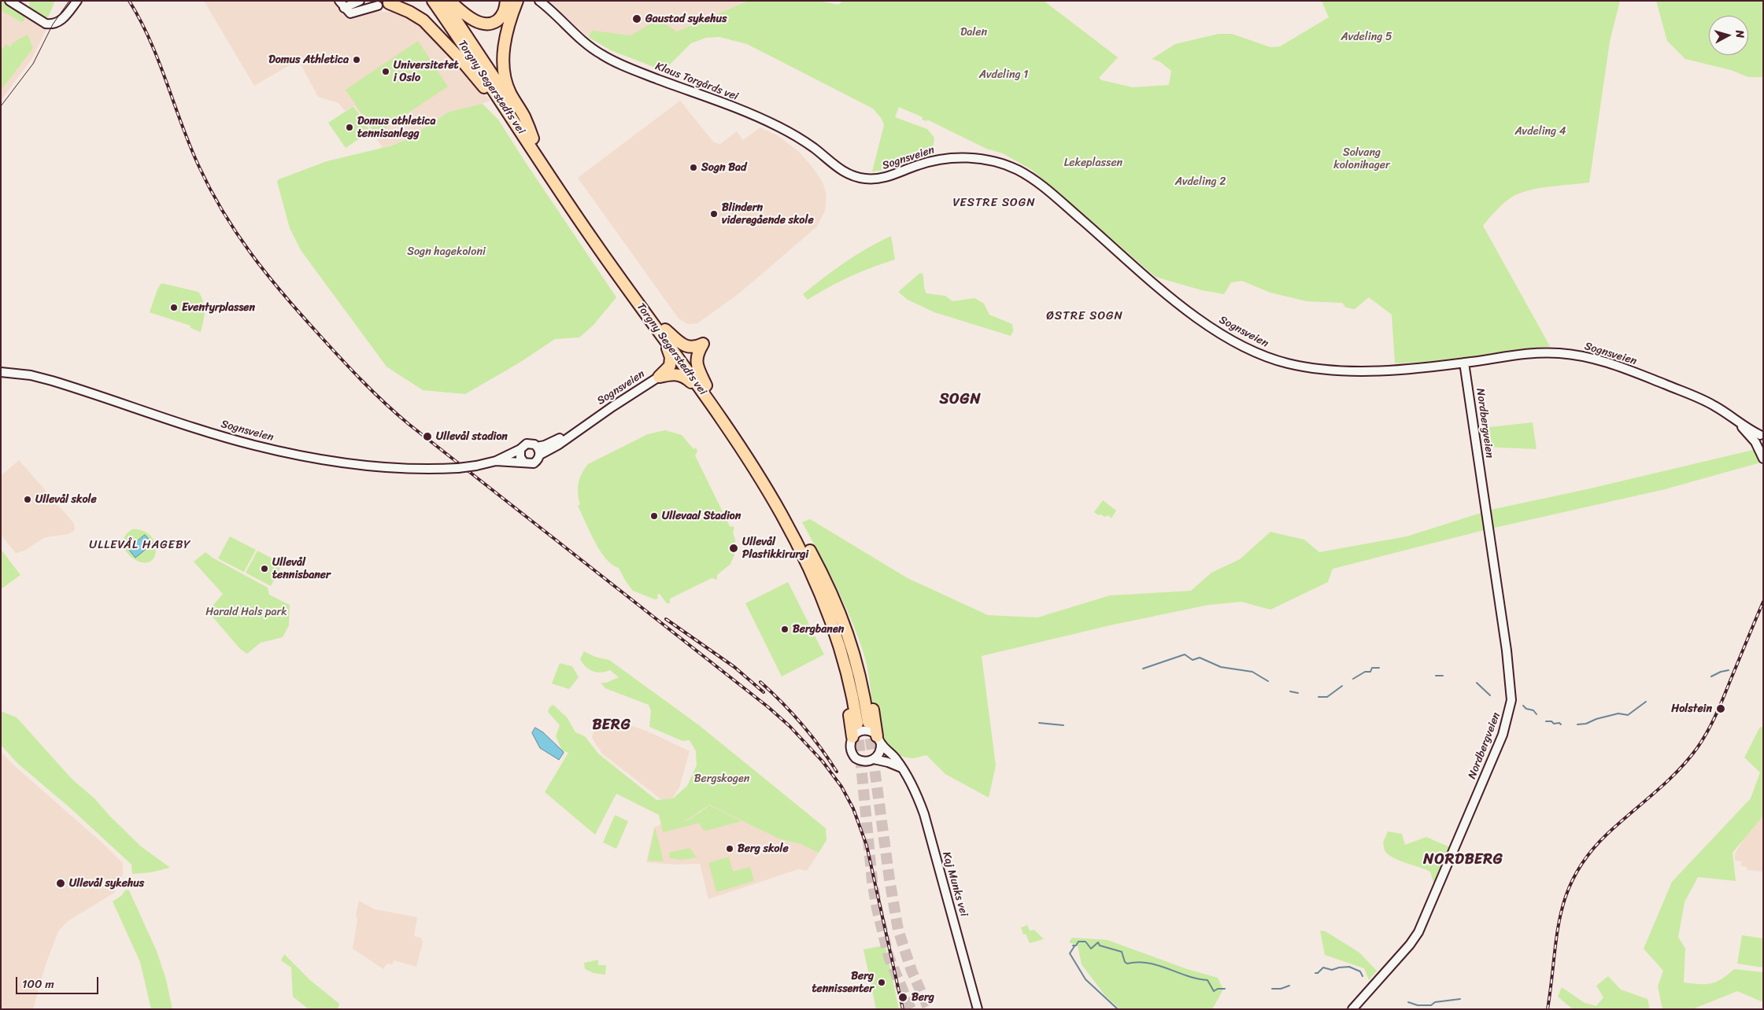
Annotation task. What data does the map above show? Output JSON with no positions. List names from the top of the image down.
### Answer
{
  "streets": {
    "highway": ["Torgny Segerstedts vei"],
    "main road": [
      "Klaus Torgårds vei",
      "Sognsveien",
      "Nordbergveien",
      "Kaj Munks vei"
    ]
  },
  "crossings": [
    ["Klaus Torgårds vei", "Sognsveien"],
    ["Sognsveien", "Nordbergveien"]
  ],
  "districts": [
    "VESTRE SOGN",
    "ØSTRE SOGN",
    "SOGN",
    "ULLEVÅL HAGEBY",
    "BERG",
    "NORDBERG"
  ],
  "parks": [
    "Dalen",
    "Avdeling 5",
    "Avdeling 1",
    "Avdeling 4",
    "Solvang kolonihager",
    "Lekeplassen",
    "Avdeling 2",
    "Sogn hagekoloni",
    "Harald Hals park",
    "Bergskogen"
  ],
  "places": [
    "Gaustad sykehus",
    "Domus Athletica",
    "Universitetet i Oslo",
    "Domus athletica tennisanlegg",
    "Sogn Bad",
    "Blindern videregående skole",
    "Eventyrplassen",
    "Ullevål stadion",
    "Ullevål skole",
    "Ullevaal Stadion",
    "Ullevål Plastikkirurgi",
    "Ullevål tennisbaner",
    "Bergbanen",
    "Holstein",
    "Berg skole",
    "Ullevål sykehus",
    "Berg tennissenter",
    "Berg"
  ],
  "scale_bar": "100 m",
  "north": "right"
}
